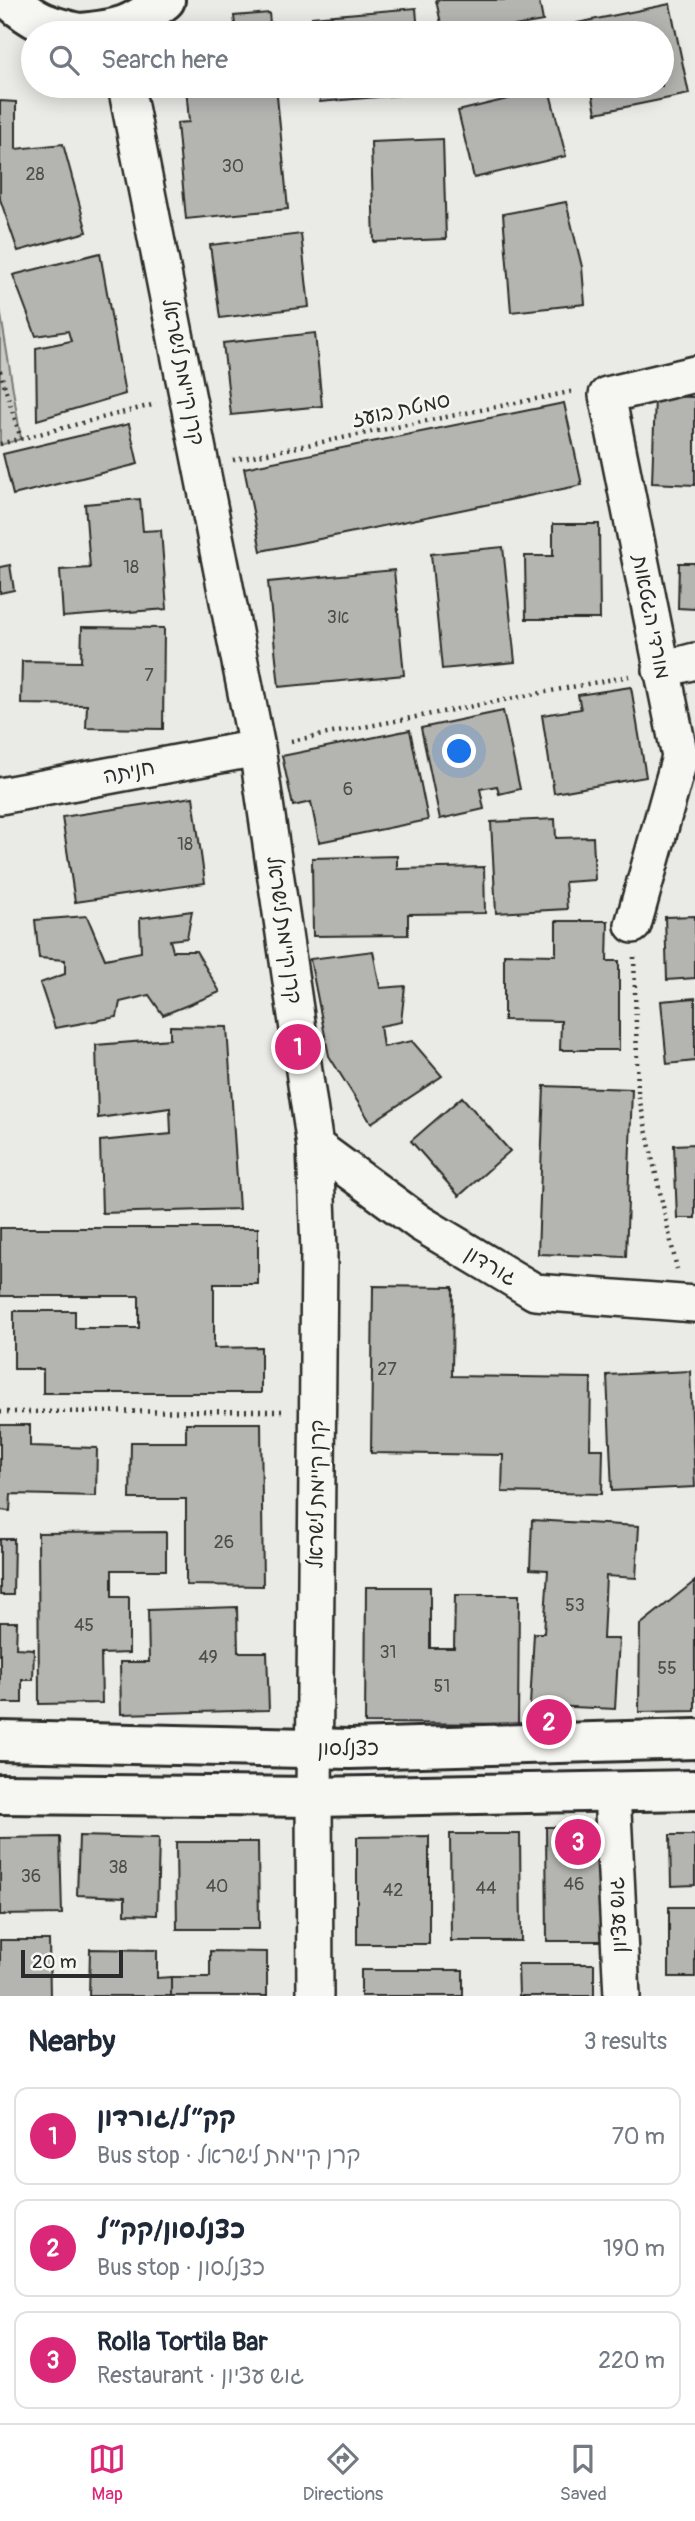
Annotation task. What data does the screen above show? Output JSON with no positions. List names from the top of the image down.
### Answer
{
  "streets": {
    "street": [
      "קרן קיימת לישראל",
      "מורדי הגטאות",
      "חניתה",
      "גורדון",
      "כצנלסון",
      "גוש עציון"
    ],
    "path": ["סמטת בועז"]
  },
  "crossings": [
    ["קרן קיימת לישראל", "סמטת בועז"],
    ["קרן קיימת לישראל", "חניתה"],
    ["קרן קיימת לישראל", "גורדון"],
    ["קרן קיימת לישראל", "כצנלסון"],
    ["סמטת בועז", "מורדי הגטאות"]
  ],
  "house_numbers": [
    "30",
    "28",
    "18",
    "3א",
    "7",
    "6",
    "18",
    "27",
    "26",
    "53",
    "45",
    "31",
    "49",
    "55",
    "51",
    "38",
    "36",
    "46",
    "40",
    "44",
    "42"
  ],
  "scale_bar": "20 m",
  "page": {
    "search": "Search here",
    "pins": ["1", "2", "3"],
    "scale": "20 m",
    "heading": ["Nearby", "3 results"],
    "list": [
      {
        "mark": "1",
        "name": "קק״ל/גורדון",
        "note": "Bus stop · קרן קיימת לישראל",
        "value": "70 m"
      },
      {
        "mark": "2",
        "name": "כצנלסון/קק״ל",
        "note": "Bus stop · כצנלסון",
        "value": "190 m"
      },
      {
        "mark": "3",
        "name": "Rolla Tortila Bar",
        "note": "Restaurant · גוש עציון",
        "value": "220 m"
      }
    ],
    "nav": ["Map", "Directions", "Saved"]
  }
}
